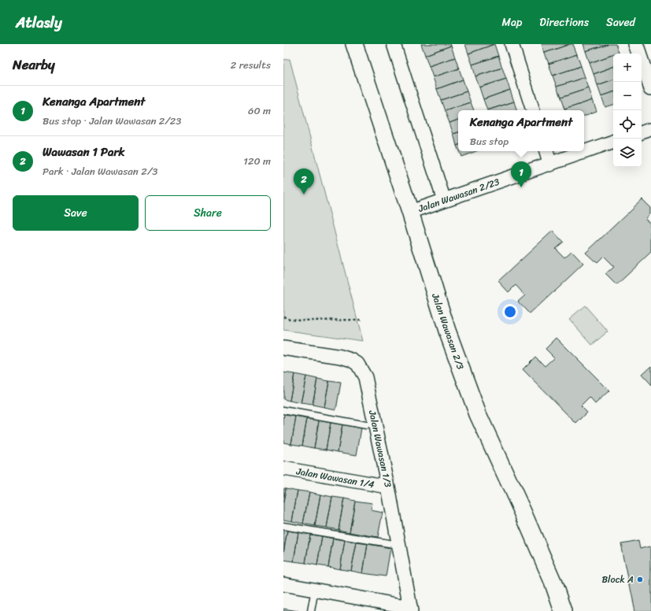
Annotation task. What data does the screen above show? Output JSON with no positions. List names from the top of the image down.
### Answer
{
  "streets": {
    "street": [
      "Jalan Wawasan 2/23",
      "Jalan Wawasan 2/3",
      "Jalan Wawasan 1/3",
      "Jalan Wawasan 1/4"
    ]
  },
  "crossings": [
    ["Jalan Wawasan 2/23", "Jalan Wawasan 2/3"],
    ["Jalan Wawasan 1/3", "Jalan Wawasan 1/4"]
  ],
  "places": ["Block A"],
  "page": {
    "header": "Atlasly",
    "nav": ["Map", "Directions", "Saved"],
    "heading": ["Nearby", "2 results"],
    "map_buttons": ["+", "−"],
    "list": [
      {
        "mark": "1",
        "name": "Kenanga Apartment",
        "note": "Bus stop · Jalan Wawasan 2/23",
        "value": "60 m"
      },
      {
        "mark": "2",
        "name": "Wawasan 1 Park",
        "note": "Park · Jalan Wawasan 2/3",
        "value": "120 m"
      }
    ],
    "popup": ["Kenanga Apartment", "Bus stop"],
    "pins": ["1", "2"],
    "buttons": ["Save", "Share"]
  }
}
